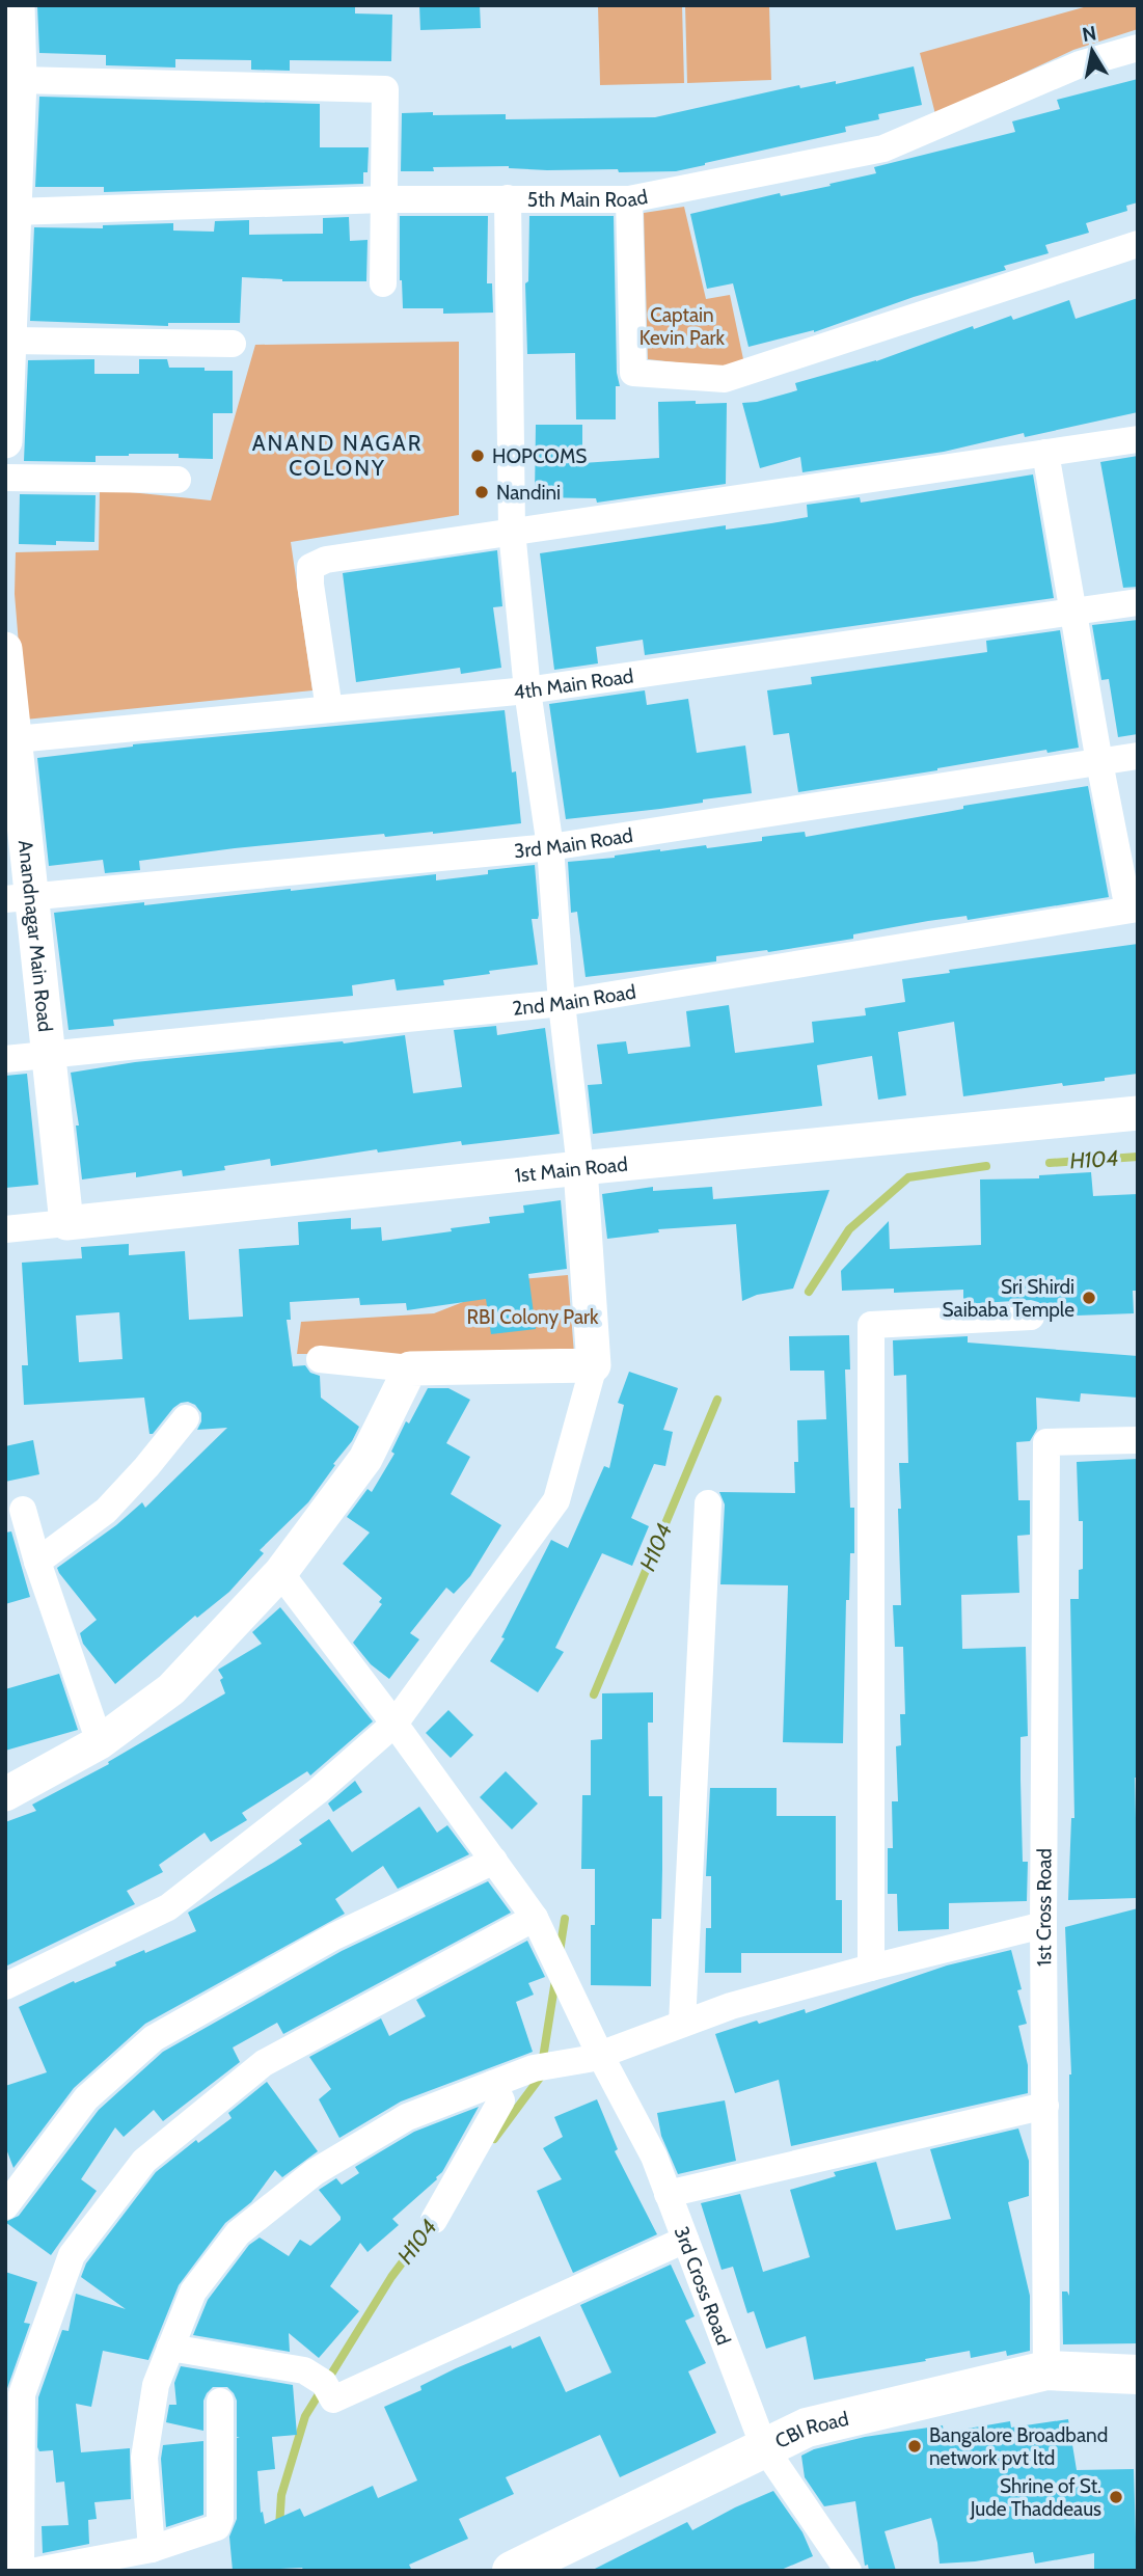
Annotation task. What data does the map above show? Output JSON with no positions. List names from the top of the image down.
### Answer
{
  "streets": {
    "main road": ["CBI Road"],
    "street": [
      "5th Main Road",
      "4th Main Road",
      "3rd Main Road",
      "Anandnagar Main Road",
      "2nd Main Road",
      "1st Main Road",
      "1st Cross Road",
      "3rd Cross Road"
    ]
  },
  "crossings": [
    ["4th Main Road", "Anandnagar Main Road"],
    ["3rd Main Road", "Anandnagar Main Road"],
    ["Anandnagar Main Road", "2nd Main Road"],
    ["Anandnagar Main Road", "1st Main Road"],
    ["1st Cross Road", "CBI Road"],
    ["3rd Cross Road", "CBI Road"]
  ],
  "districts": ["ANAND NAGAR COLONY"],
  "water": ["H104"],
  "parks": ["Captain Kevin Park", "RBI Colony Park"],
  "places": [
    "HOPCOMS",
    "Nandini",
    "Sri Shirdi Saibaba Temple",
    "Bangalore Broadband network pvt ltd",
    "Shrine of St. Jude Thaddeaus"
  ],
  "north": "top"
}
